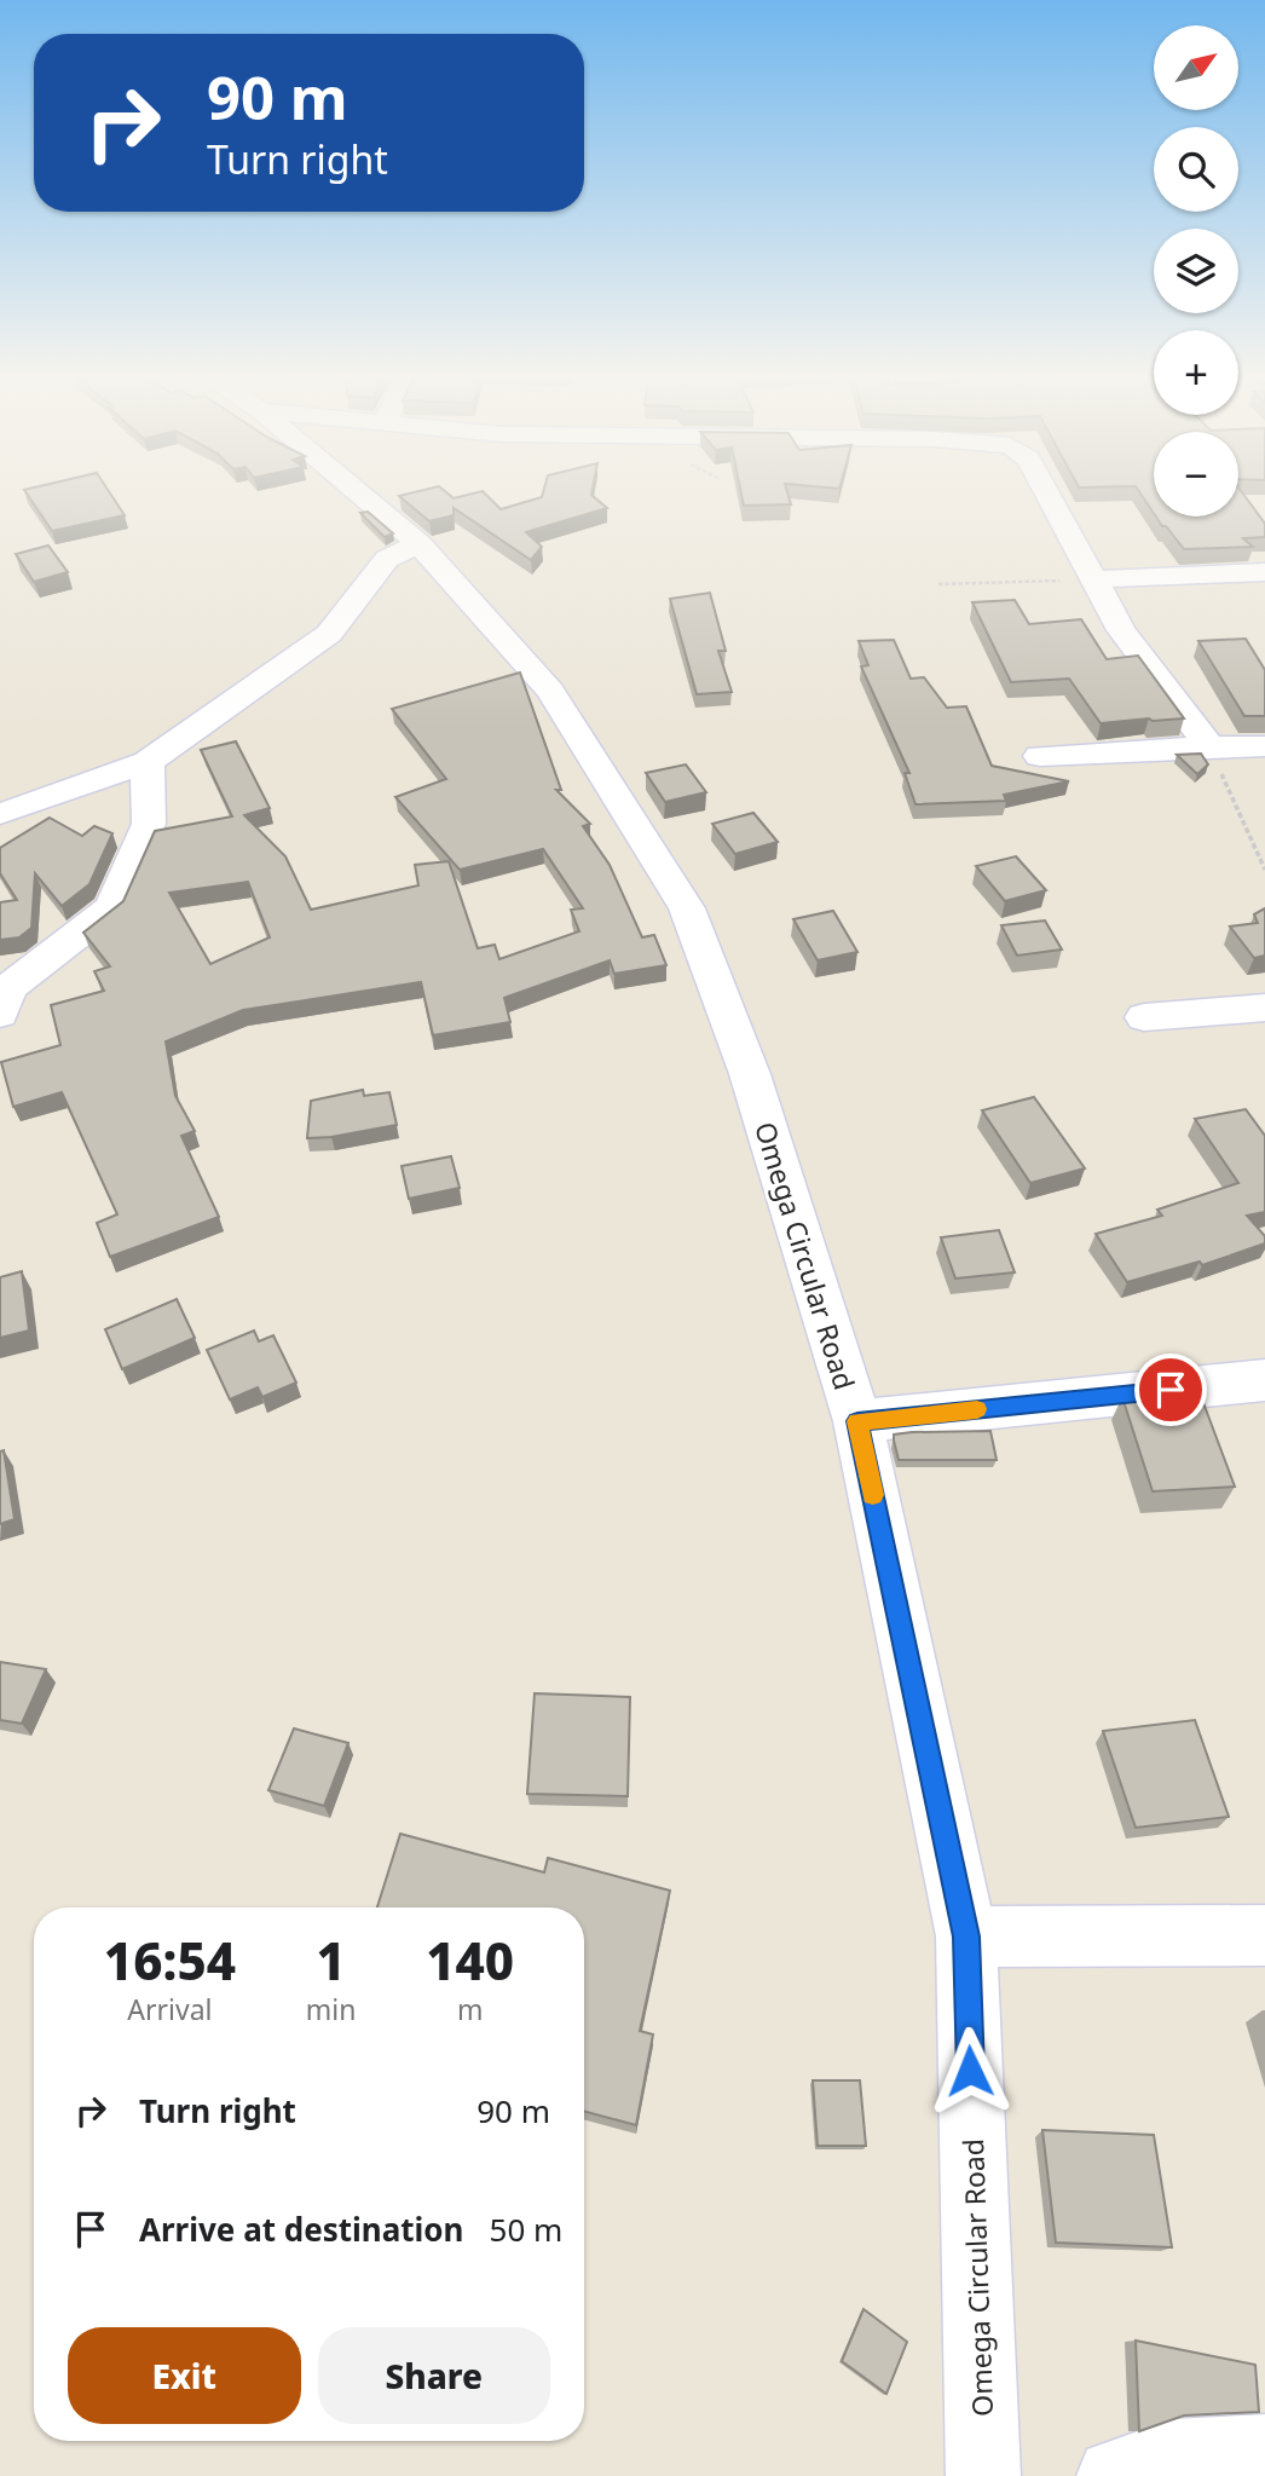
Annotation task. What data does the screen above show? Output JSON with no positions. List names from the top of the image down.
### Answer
{
  "streets": {
    "street": ["Omega Circular Road"]
  },
  "north": "top right",
  "page": {
    "map_buttons": ["+", "−"],
    "turn": ["90 m", "Turn right"],
    "eta": [
      "16:54",
      "Arrival",
      "1",
      "min",
      "140",
      "m"
    ],
    "list": [
      {
        "name": "Turn right",
        "value": "90 m"
      },
      {
        "name": "Arrive at destination",
        "value": "50 m"
      }
    ],
    "buttons": ["Exit", "Share"]
  }
}
